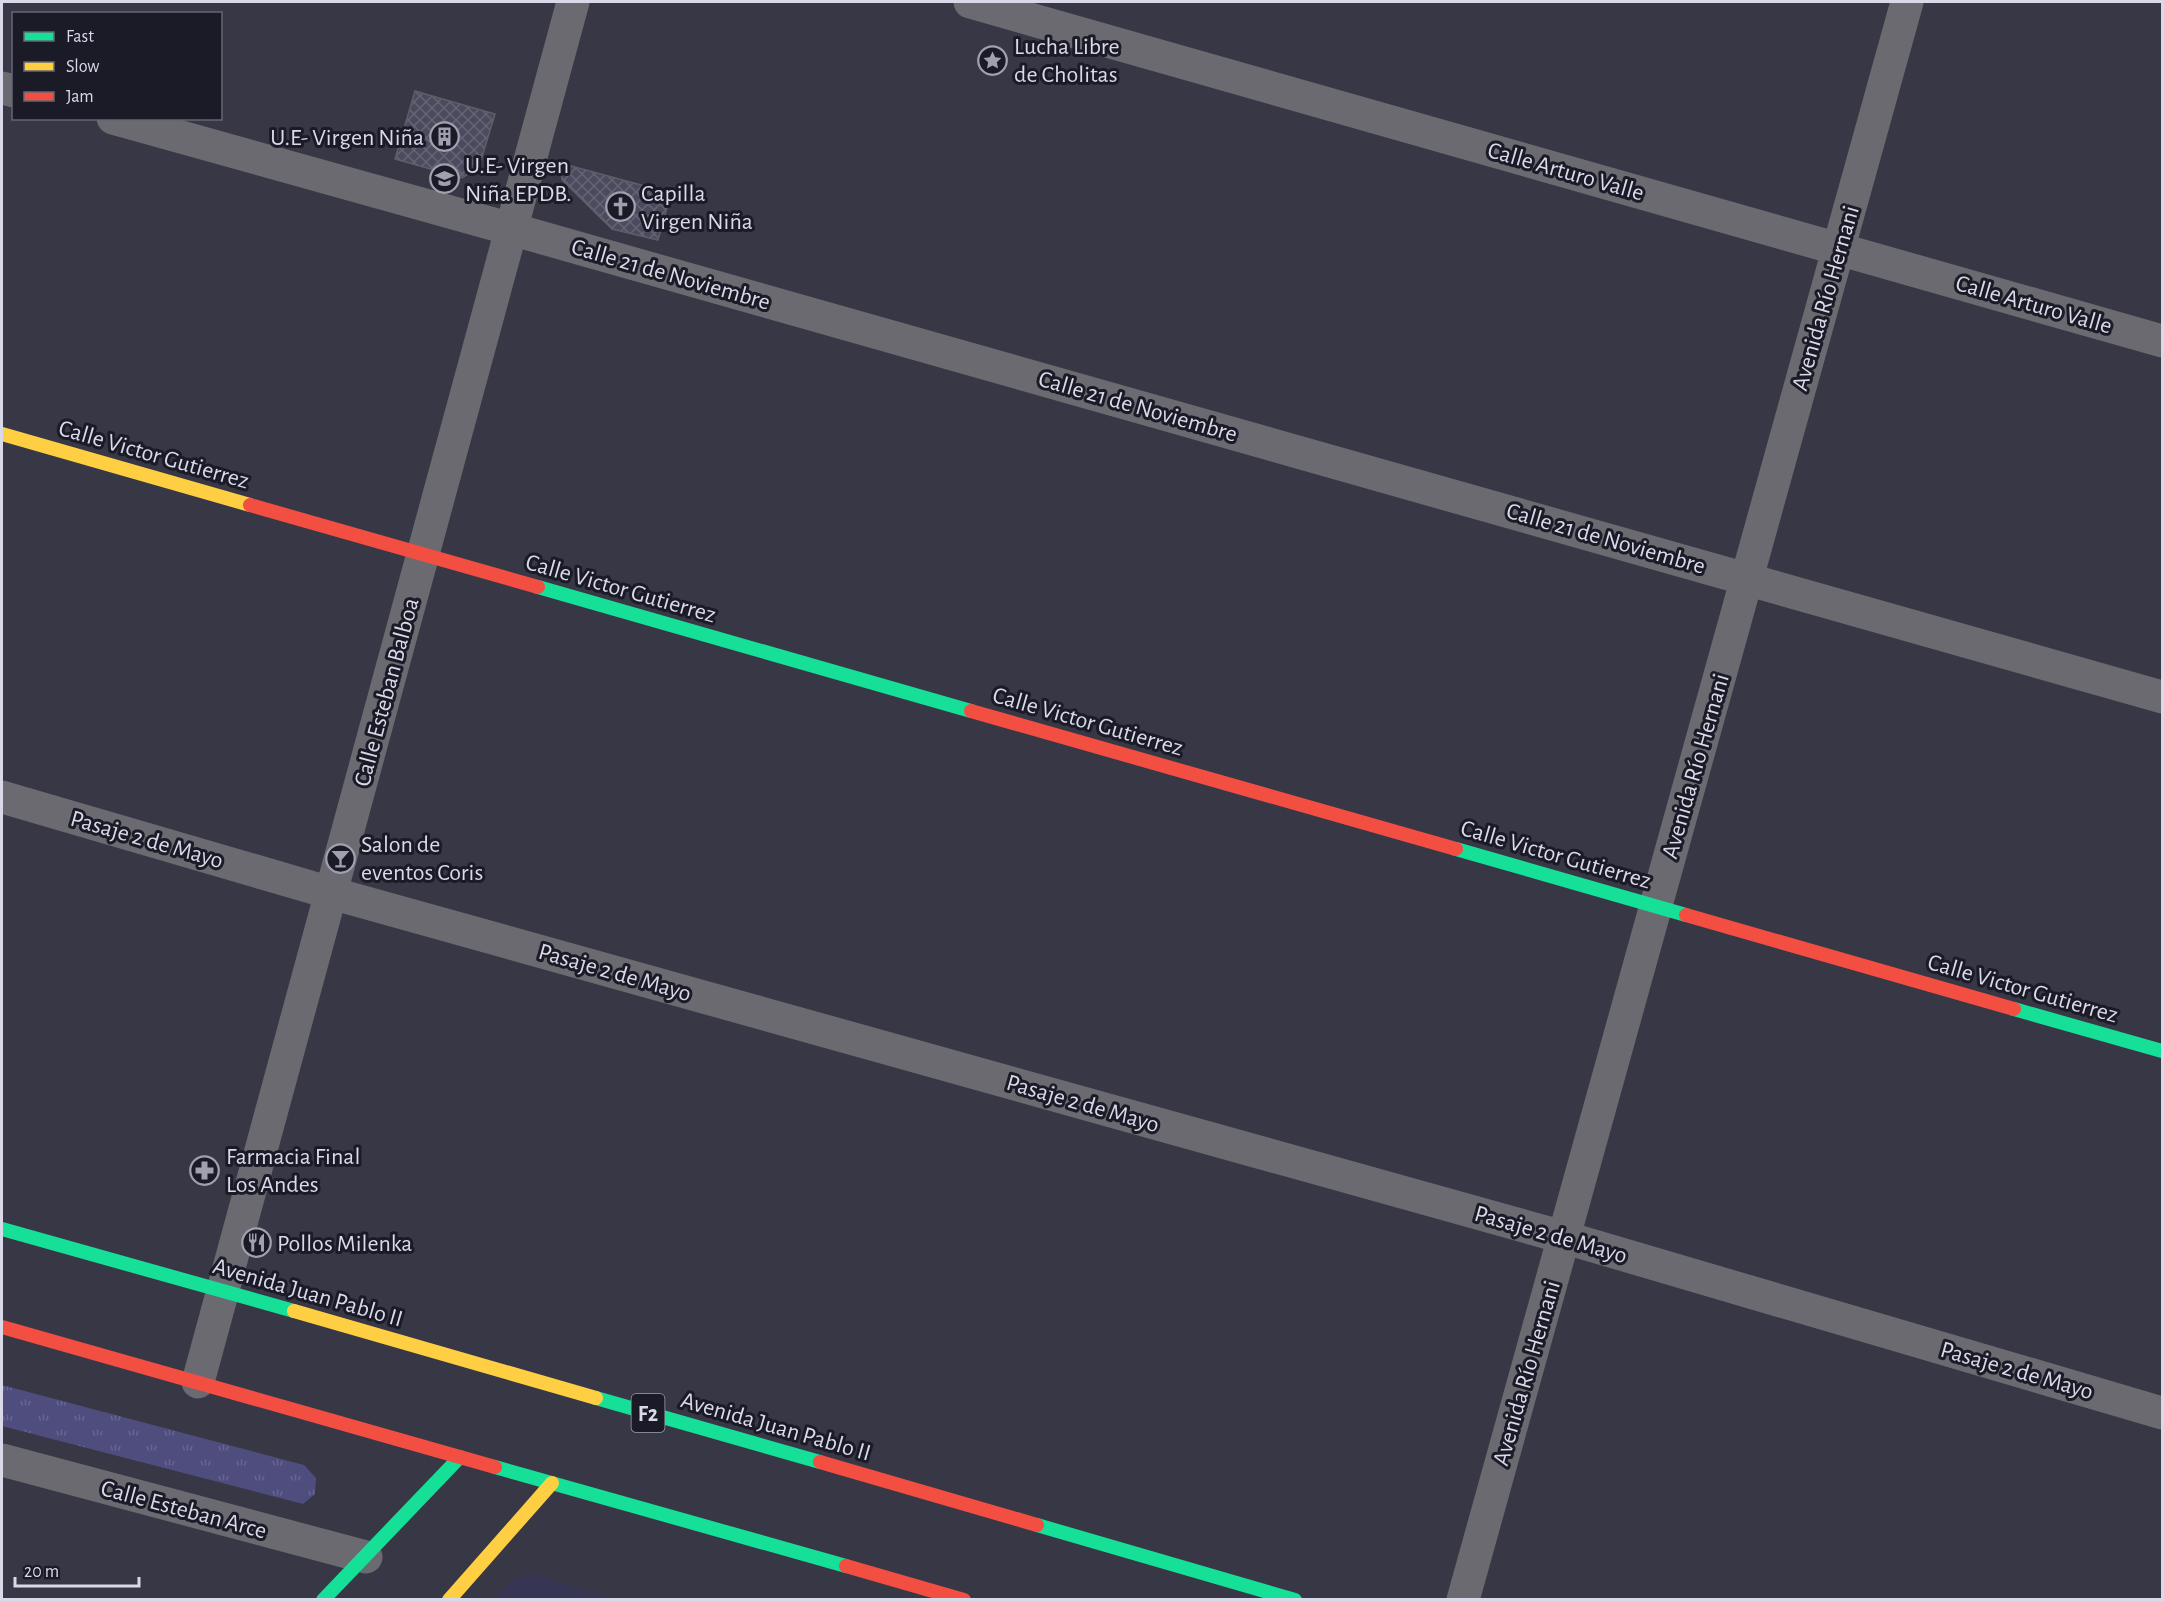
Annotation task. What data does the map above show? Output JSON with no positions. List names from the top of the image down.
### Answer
{
  "streets": {
    "main road": ["Calle Victor Gutierrez", "Avenida Juan Pablo II", "F2"],
    "street": [
      "Calle Arturo Valle",
      "Calle 21 de Noviembre",
      "Avenida Río Hernani",
      "Calle Esteban Balboa",
      "Pasaje 2 de Mayo",
      "Calle Esteban Arce"
    ]
  },
  "crossings": [
    ["Calle Arturo Valle", "Avenida Río Hernani"],
    ["Calle 21 de Noviembre", "Avenida Río Hernani"],
    ["Calle 21 de Noviembre", "Calle Esteban Balboa"],
    ["Avenida Río Hernani", "Calle Victor Gutierrez"],
    ["Avenida Río Hernani", "Pasaje 2 de Mayo"],
    ["Calle Victor Gutierrez", "Calle Esteban Balboa"],
    ["Calle Esteban Balboa", "Pasaje 2 de Mayo"],
    ["Calle Esteban Balboa", "Avenida Juan Pablo II"]
  ],
  "places": {
    "place": ["Lucha Libre de Cholitas"],
    "building": ["U.E- Virgen Niña"],
    "school or university": ["U.E- Virgen Niña EPDB."],
    "church": ["Capilla Virgen Niña"],
    "bar": ["Salon de eventos Coris"],
    "pharmacy": ["Farmacia Final Los Andes"],
    "restaurant": ["Pollos Milenka"]
  },
  "legend": ["Fast", "Slow", "Jam"],
  "scale_bar": "20 m"
}
